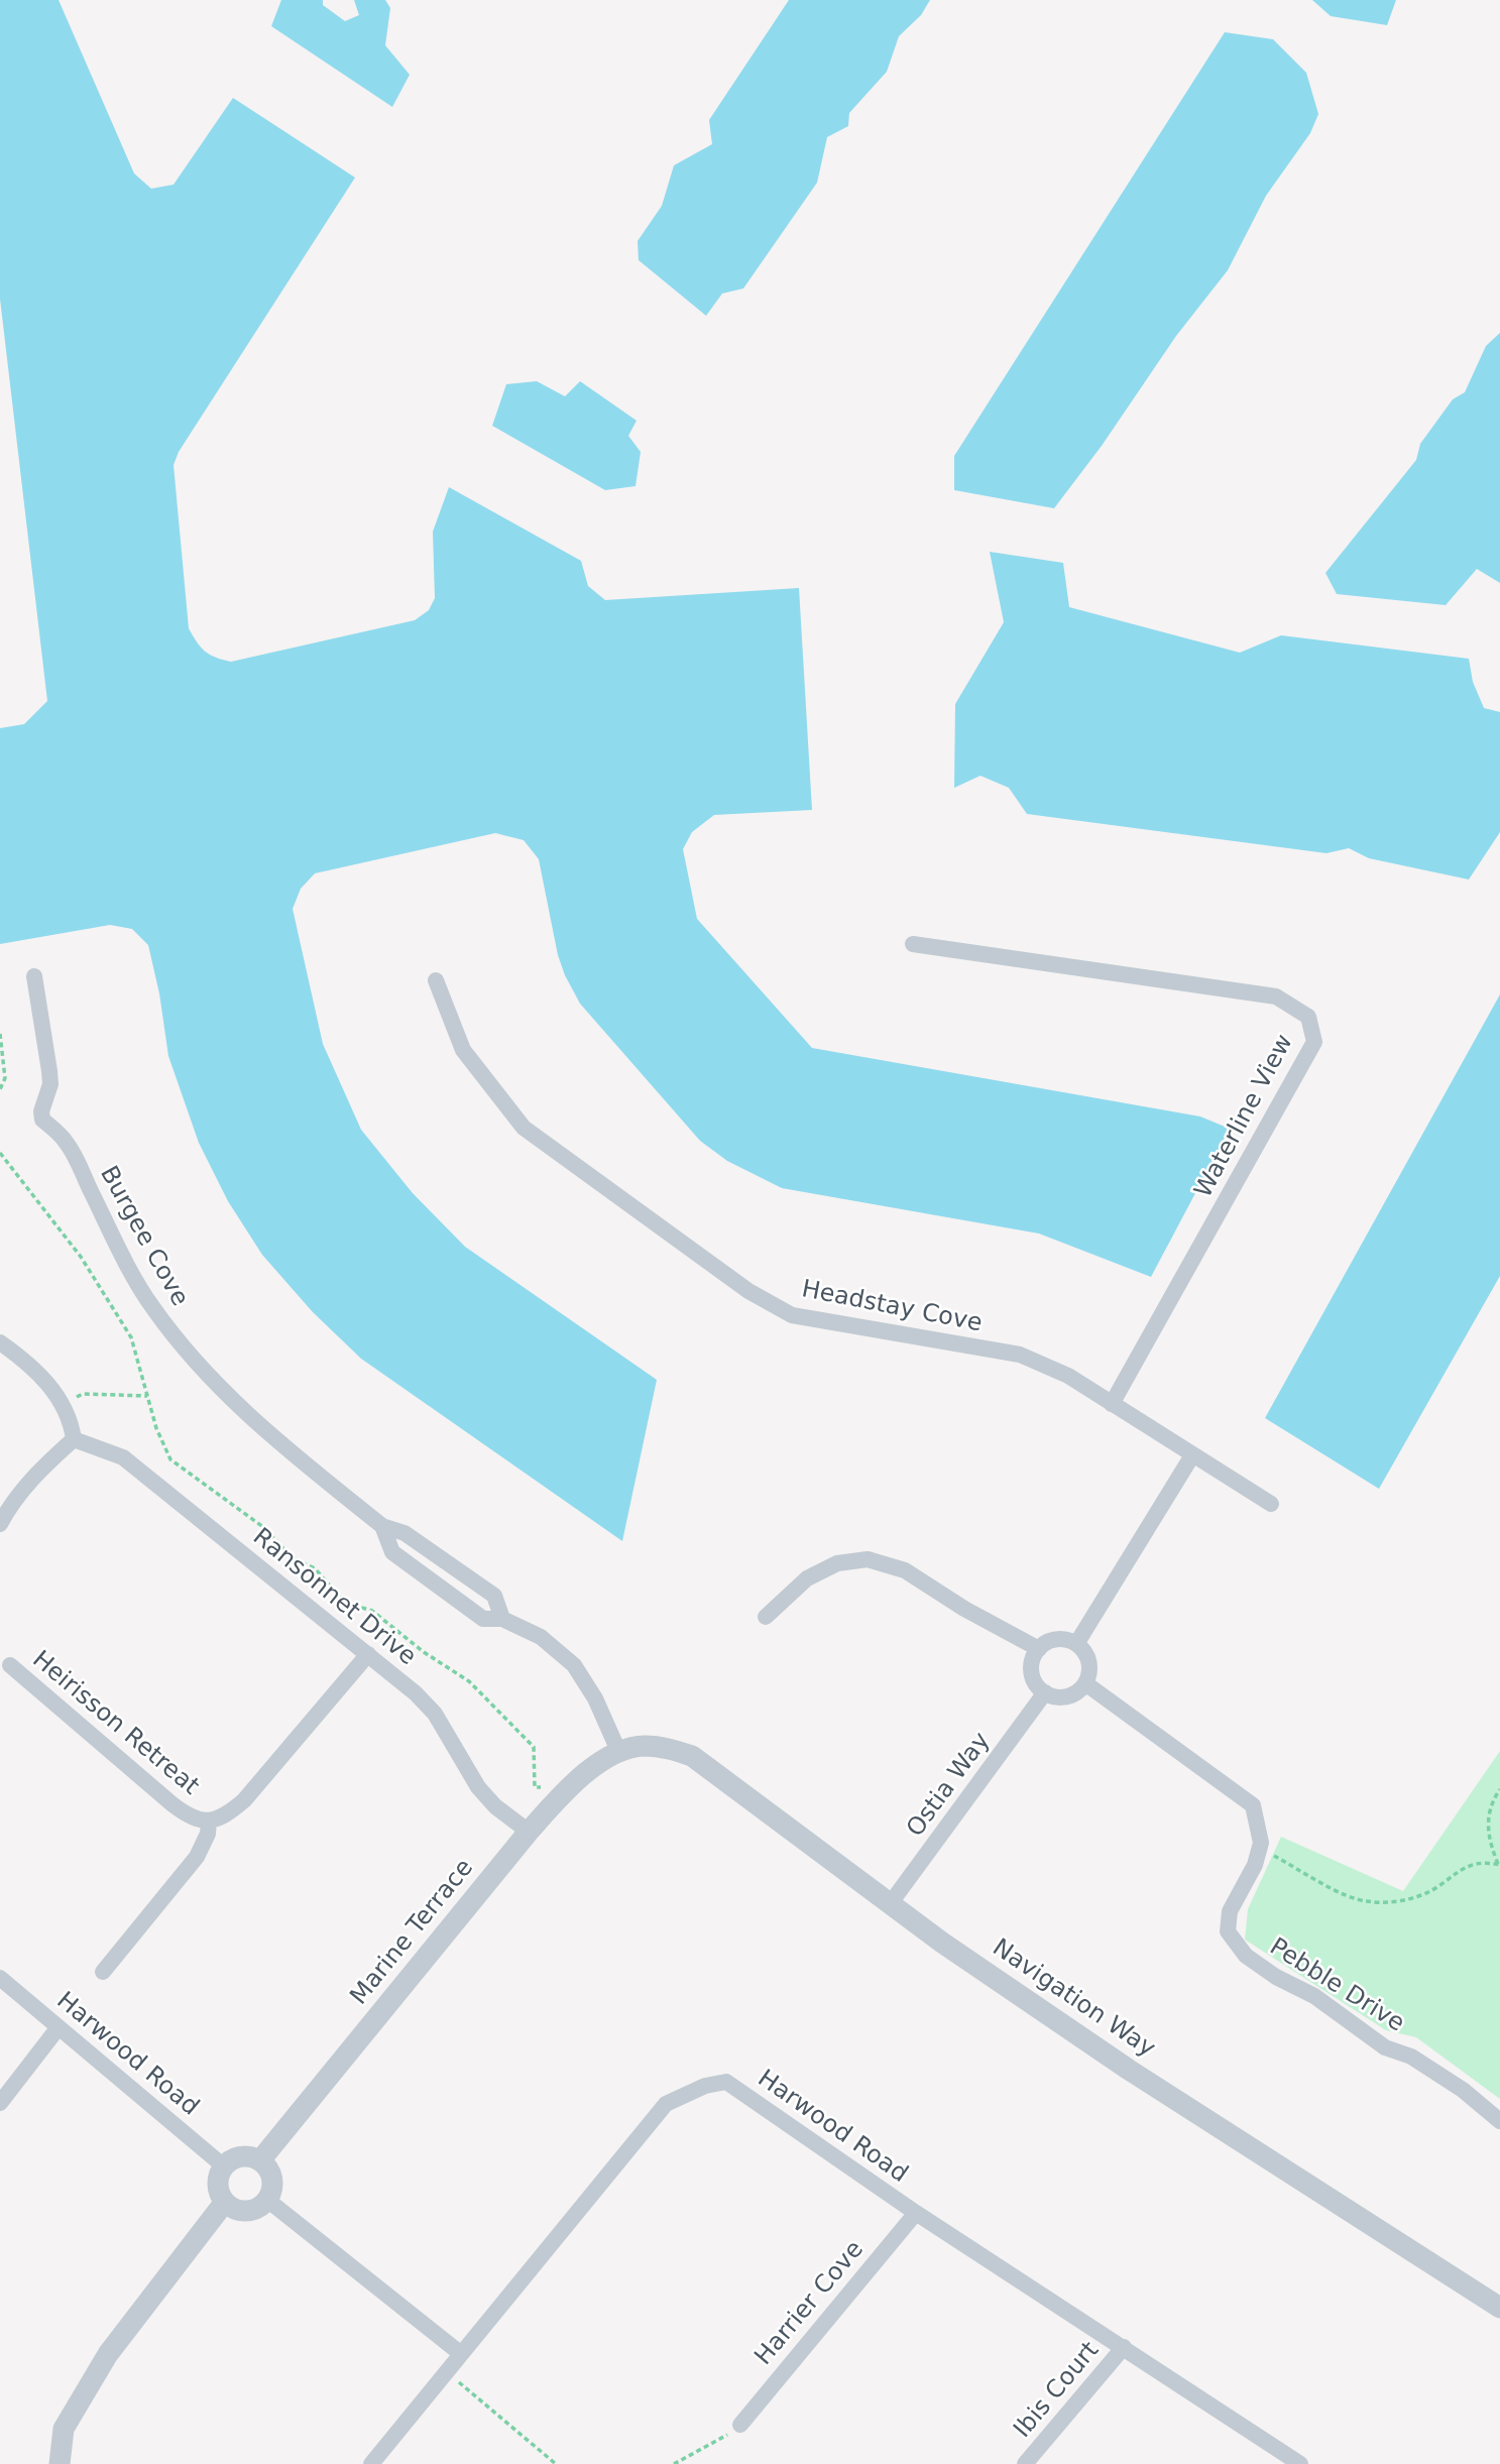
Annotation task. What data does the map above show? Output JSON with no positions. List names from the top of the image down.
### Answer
{
  "streets": {
    "street": [
      "Waterline View",
      "Burgee Cove",
      "Headstay Cove",
      "Ransonnet Drive",
      "Heirisson Retreat",
      "Ostia Way",
      "Marine Terrace",
      "Pebble Drive",
      "Navigation Way",
      "Harwood Road",
      "Harrier Cove",
      "Ibis Court"
    ]
  },
  "crossings": [
    ["Waterline View", "Headstay Cove"],
    ["Burgee Cove", "Marine Terrace"],
    ["Burgee Cove", "Navigation Way"],
    ["Ransonnet Drive", "Heirisson Retreat"],
    ["Ransonnet Drive", "Marine Terrace"],
    ["Ostia Way", "Pebble Drive"],
    ["Ostia Way", "Navigation Way"],
    ["Marine Terrace", "Navigation Way"],
    ["Marine Terrace", "Harwood Road"],
    ["Harwood Road", "Harrier Cove"],
    ["Harwood Road", "Ibis Court"]
  ]
}
